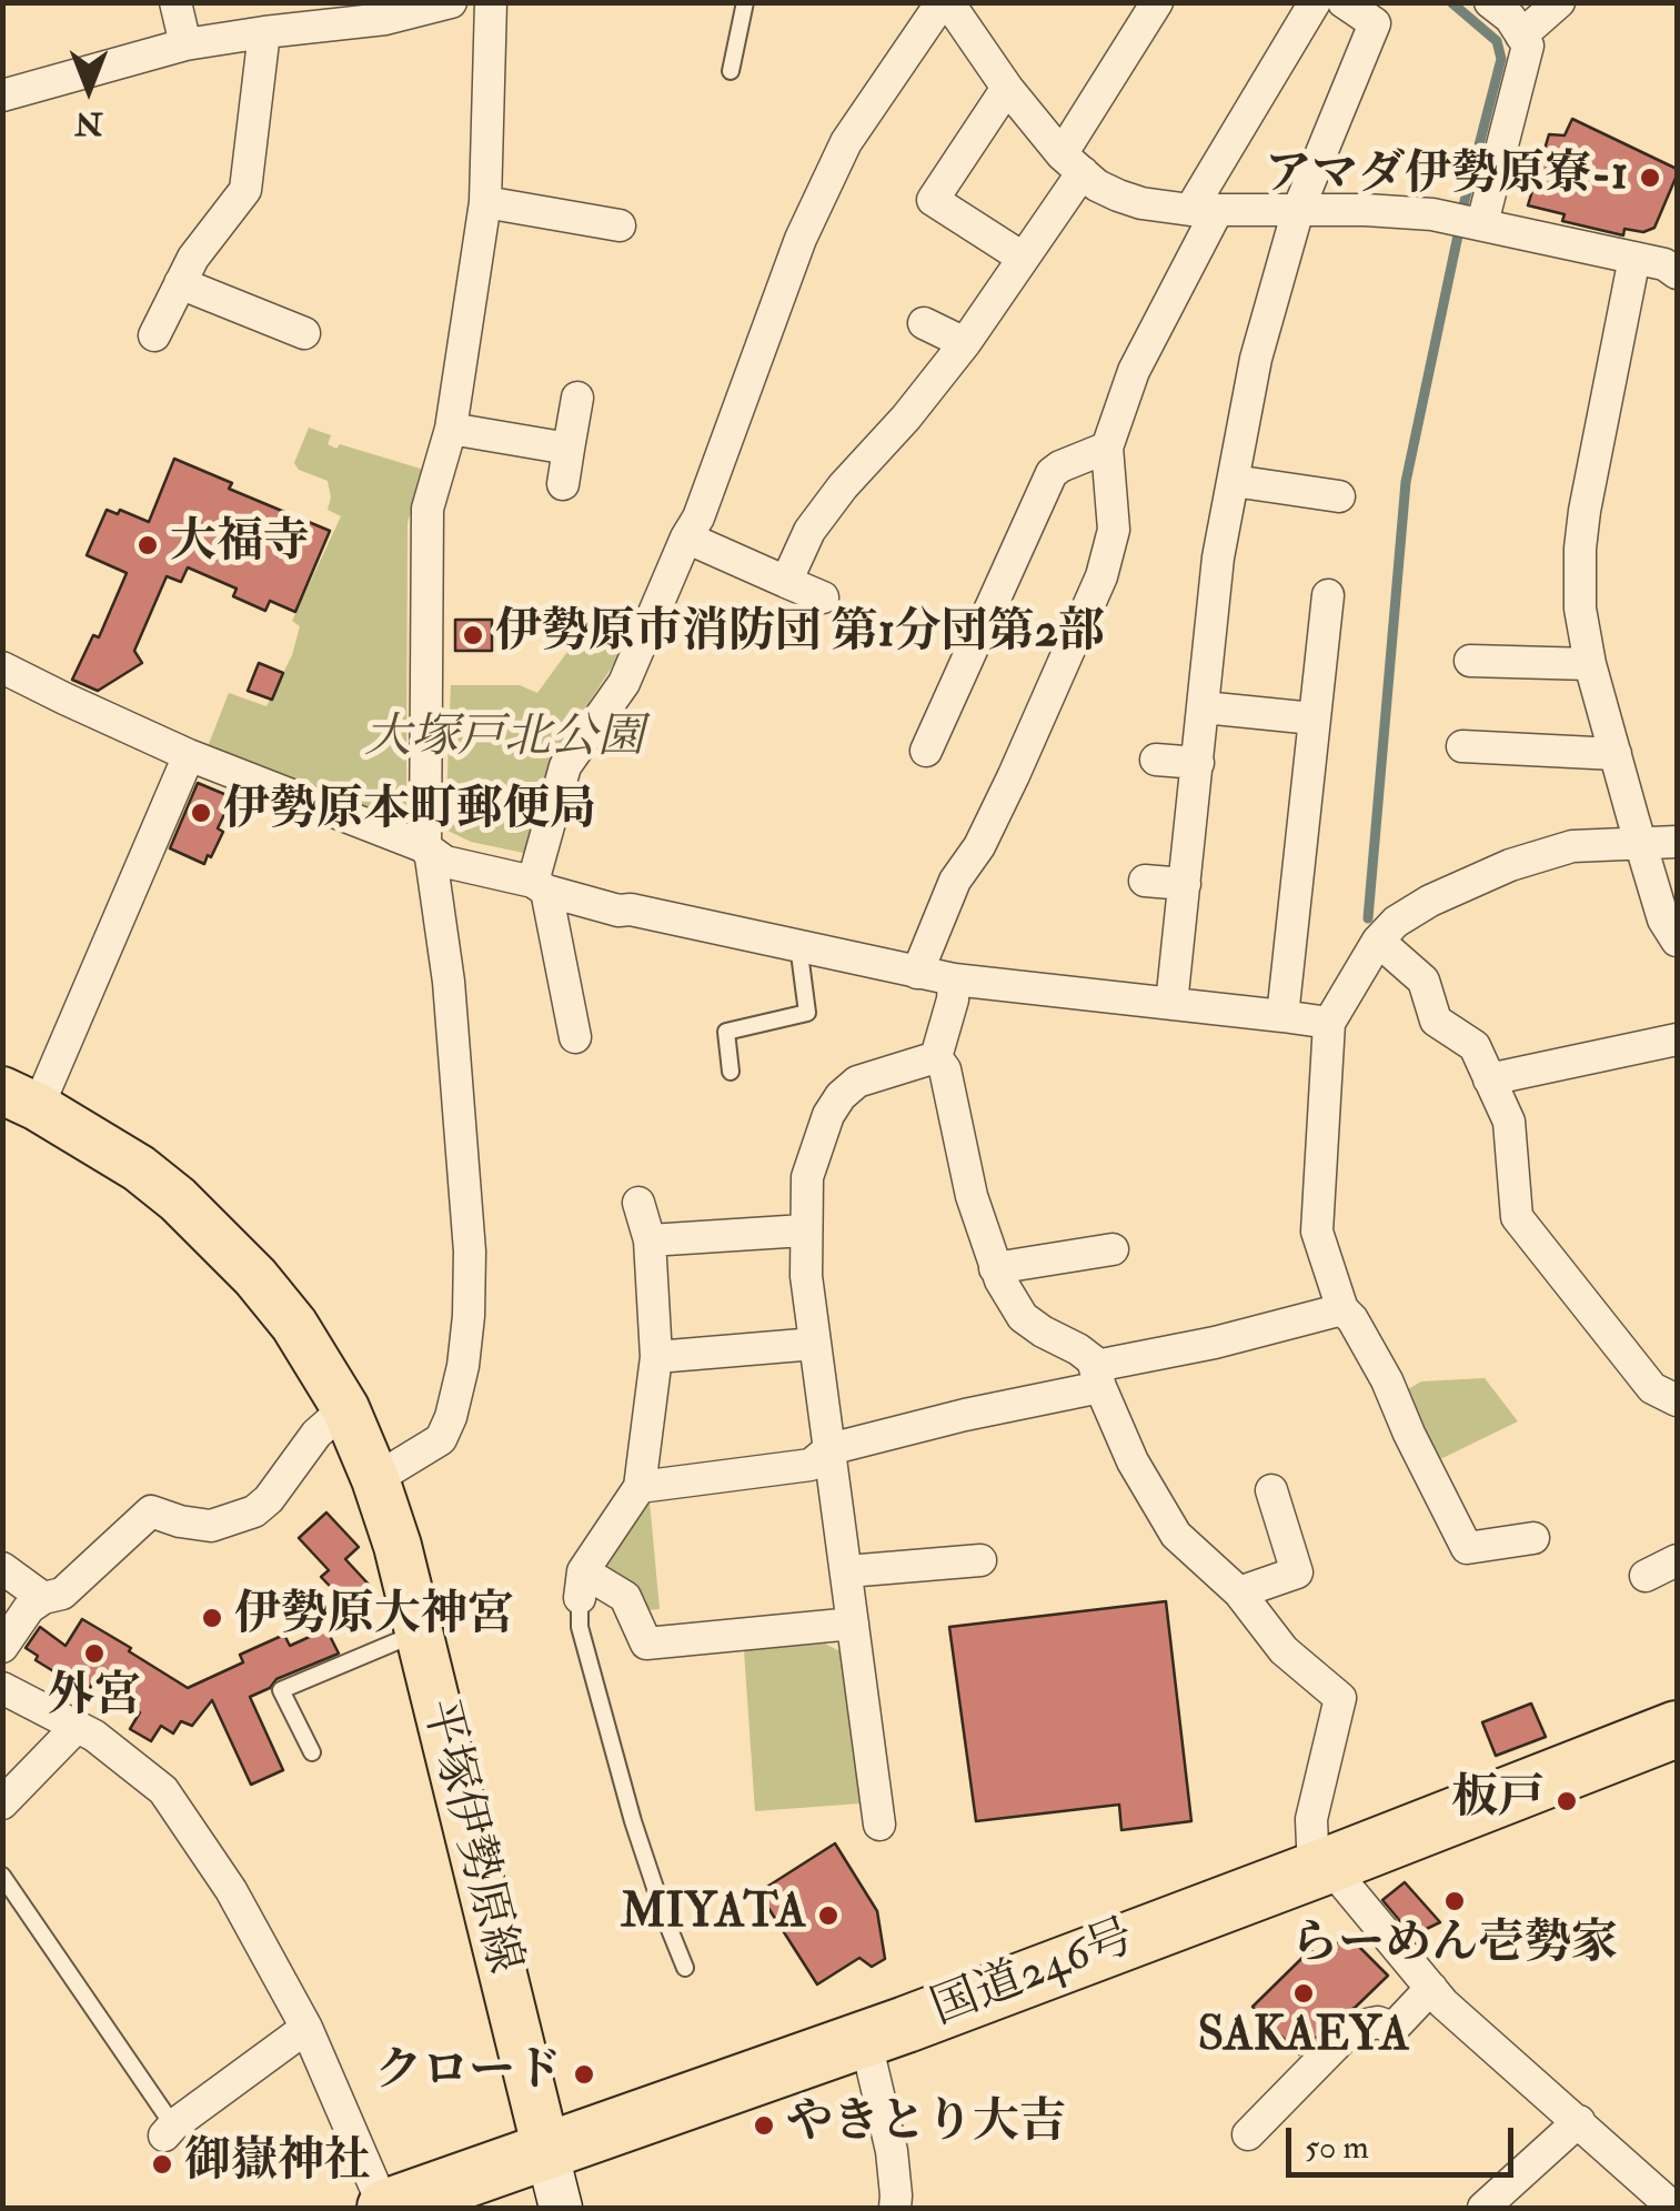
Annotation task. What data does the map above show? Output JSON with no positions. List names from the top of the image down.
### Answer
{
  "streets": {
    "highway": ["国道246号"],
    "main road": ["平塚伊勢原線"]
  },
  "crossings": [
    ["平塚伊勢原線", "国道246号"]
  ],
  "parks": ["大塚戸北公園"],
  "places": [
    "アマダ伊勢原寮-1",
    "大福寺",
    "伊勢原市消防団 第1分団第2部",
    "伊勢原本町郵便局",
    "伊勢原大神宮",
    "外宮",
    "板戸",
    "らーめん壱勢家",
    "MIYATA",
    "SAKAEYA",
    "クロード",
    "やきとり大吉",
    "御嶽神社"
  ],
  "scale_bar": "50 m",
  "north": "bottom"
}
